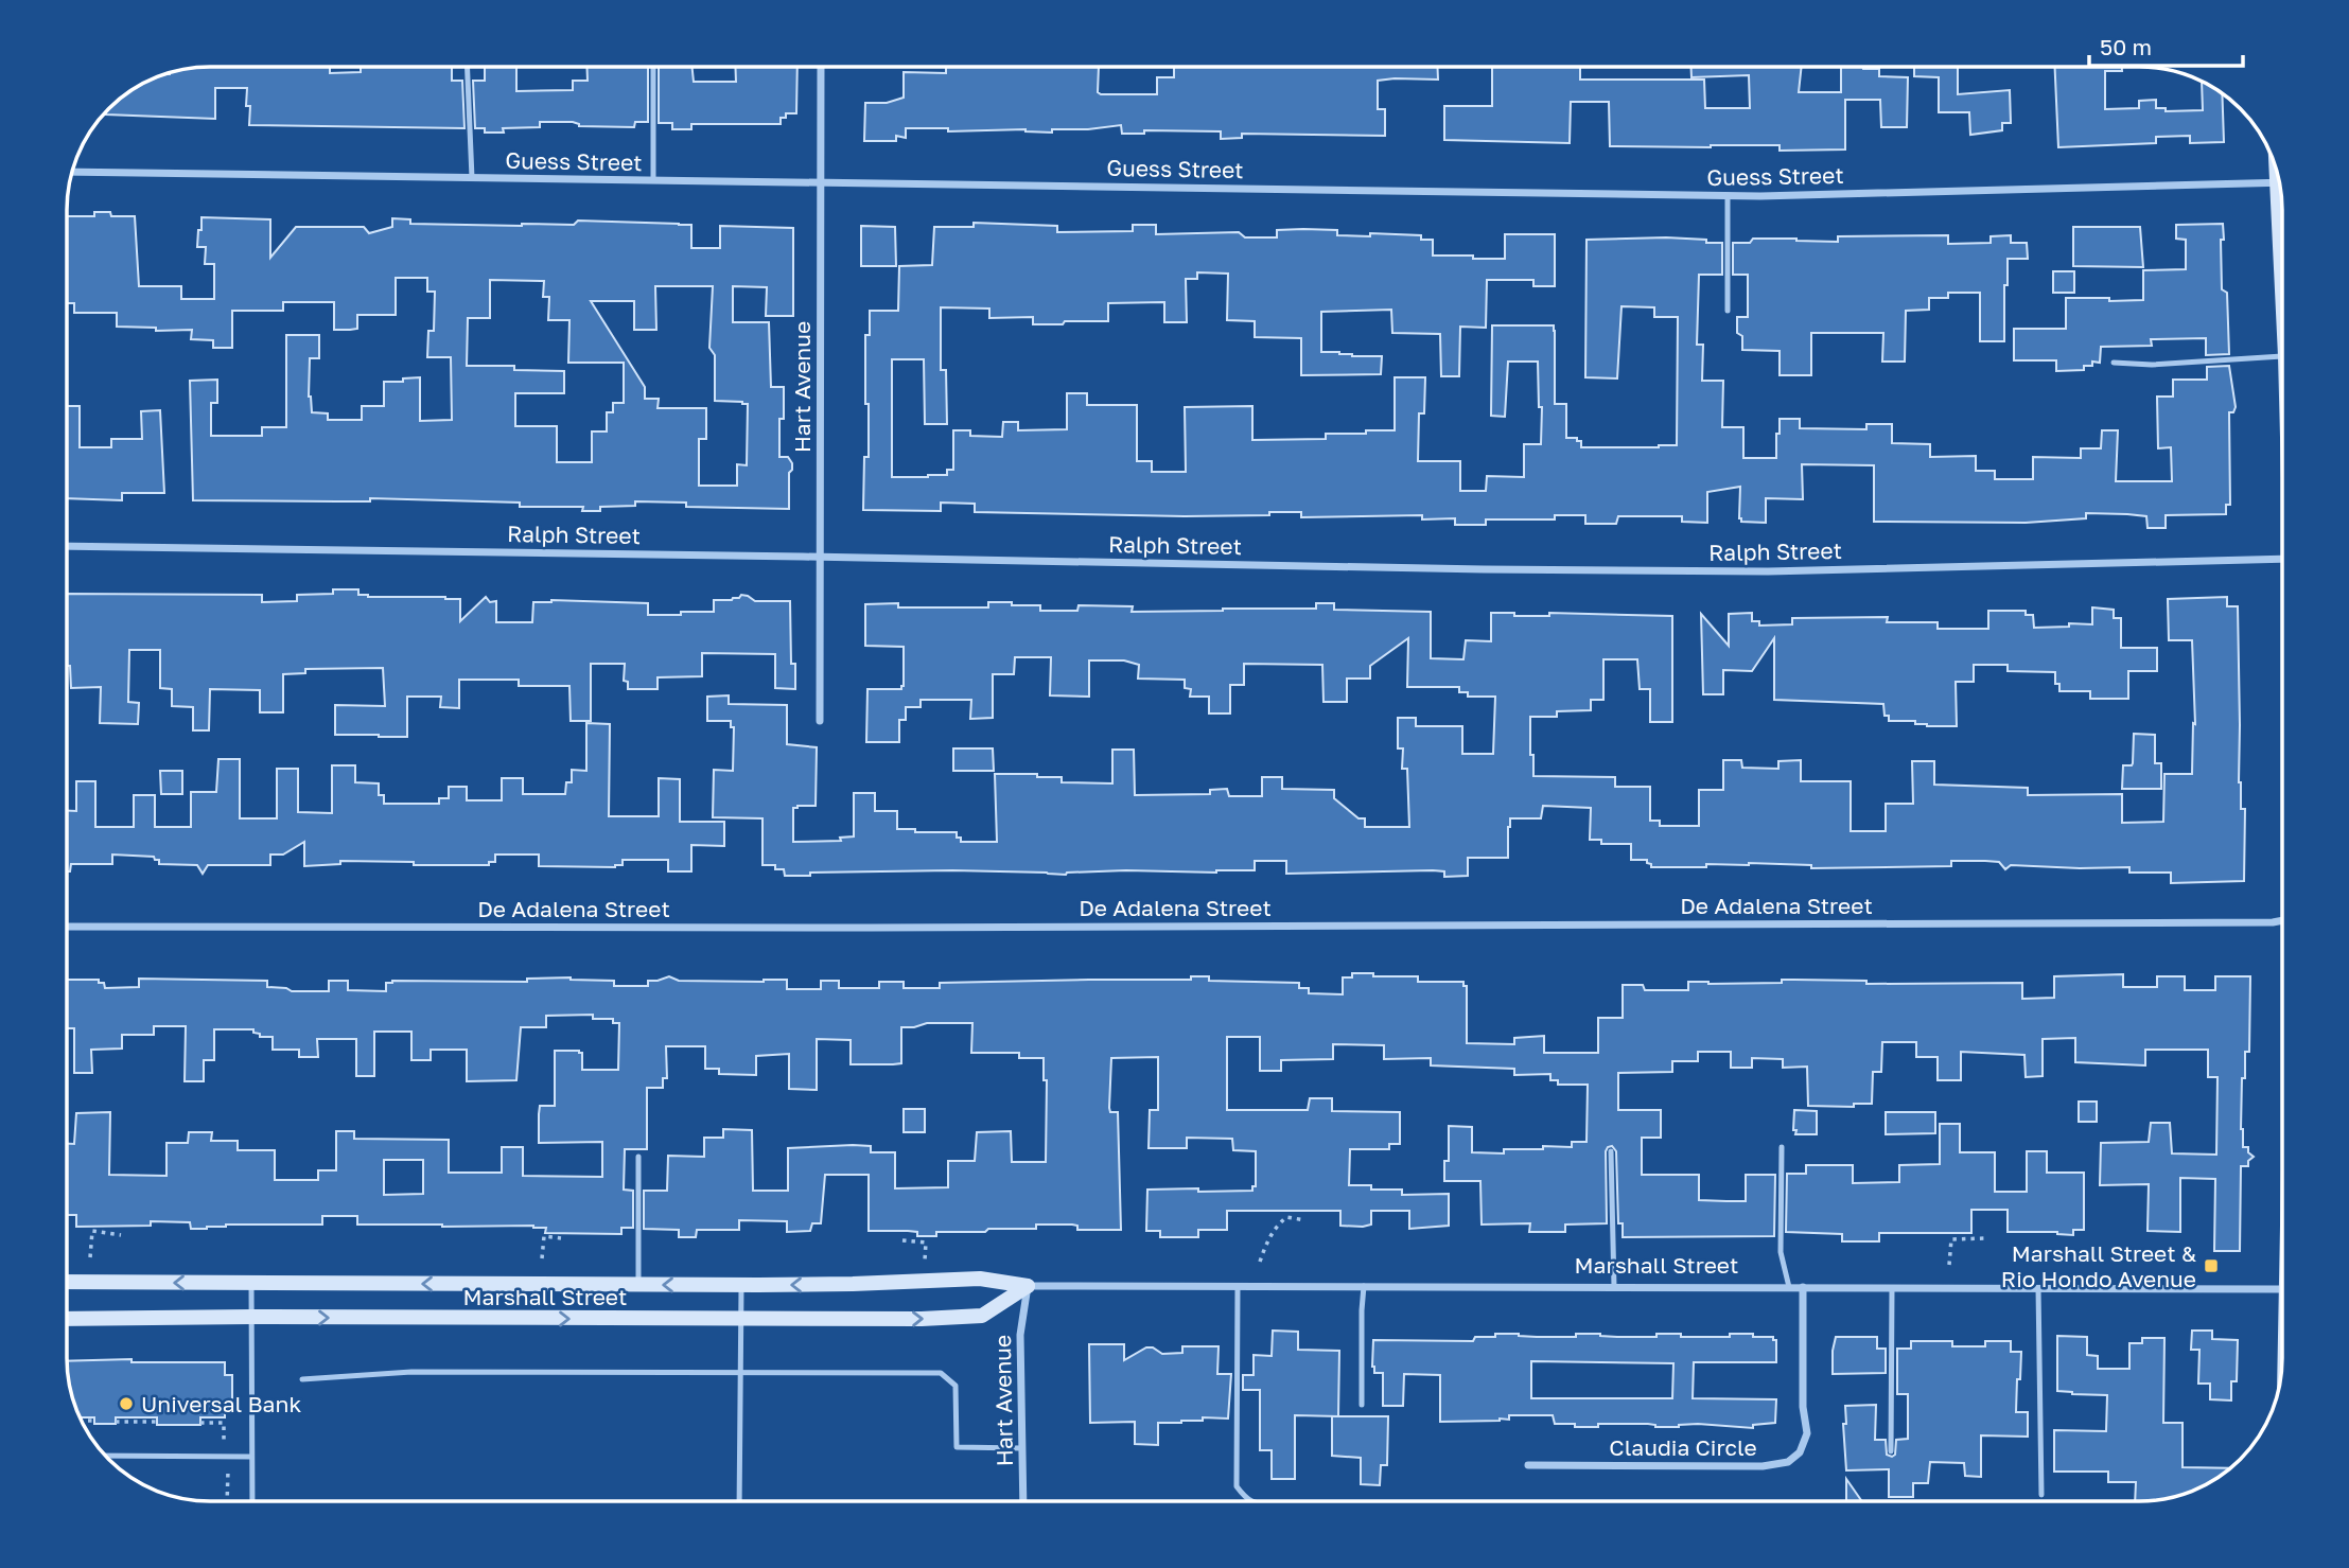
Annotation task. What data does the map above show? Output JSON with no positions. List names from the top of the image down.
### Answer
{
  "streets": {
    "street": [
      "Guess Street",
      "Hart Avenue",
      "Ralph Street",
      "De Adalena Street",
      "Marshall Street",
      "Claudia Circle"
    ]
  },
  "crossings": [
    ["Guess Street", "Hart Avenue"],
    ["Hart Avenue", "Ralph Street"],
    ["Hart Avenue", "Marshall Street"],
    ["Marshall Street", "Claudia Circle"]
  ],
  "places": {
    "transit": ["Marshall Street & Rio Hondo Avenue"],
    "other": ["Universal Bank"]
  },
  "scale_bar": "50 m"
}
